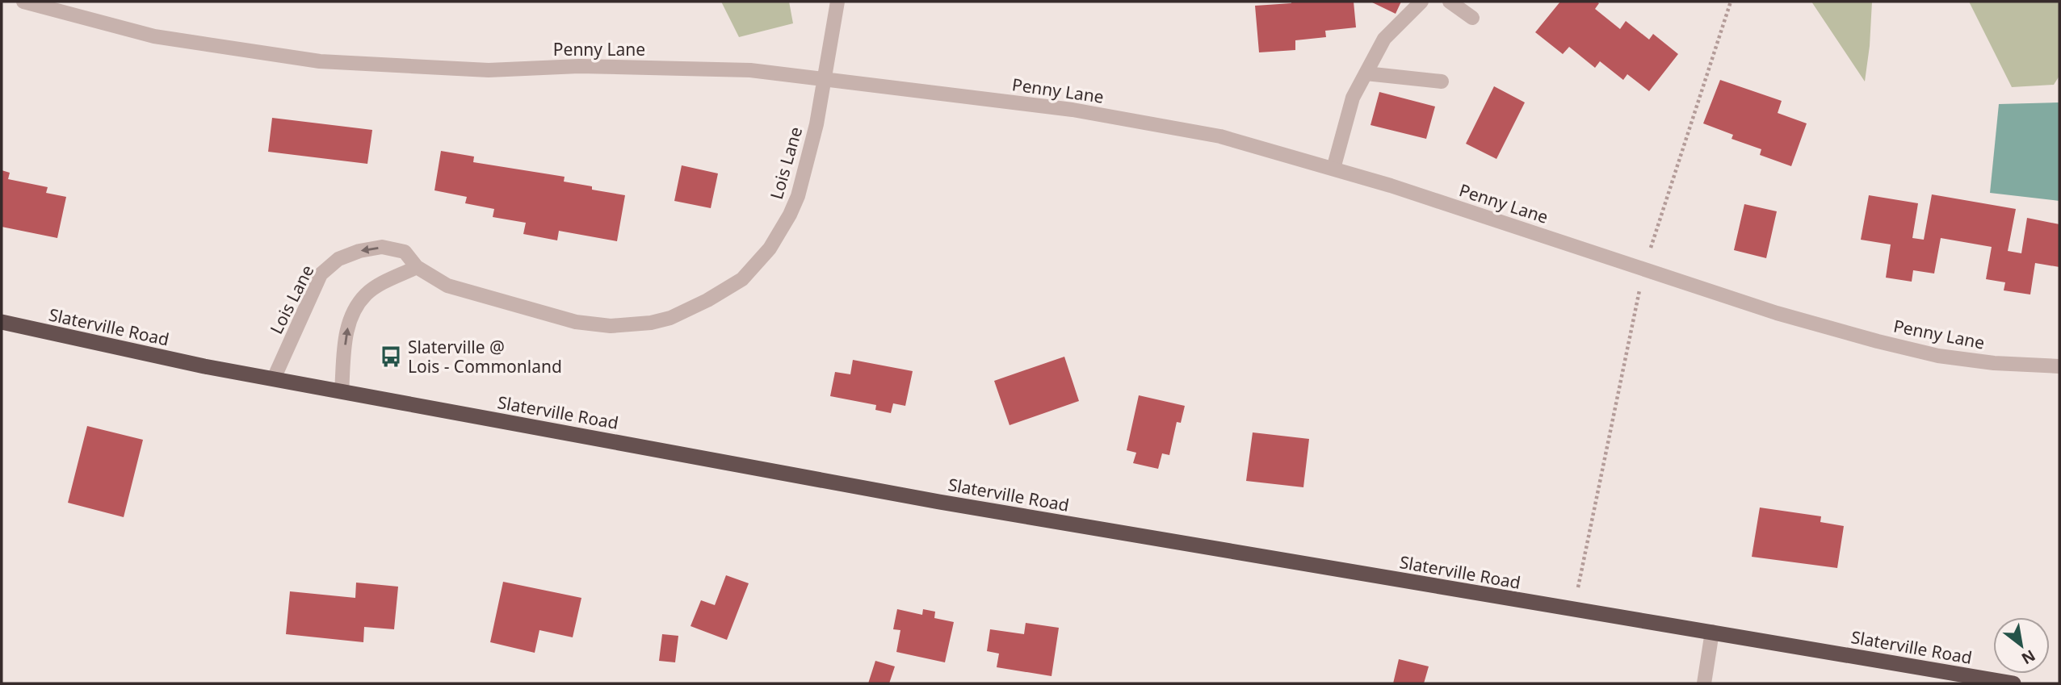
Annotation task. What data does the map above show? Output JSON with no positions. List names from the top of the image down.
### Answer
{
  "streets": {
    "highway": ["Slaterville Road"],
    "street": ["Penny Lane", "Lois Lane"]
  },
  "crossings": [
    ["Penny Lane", "Lois Lane"],
    ["Lois Lane", "Slaterville Road"]
  ],
  "places": {
    "bus stop": ["Slaterville @ Lois - Commonland"]
  },
  "north": "bottom right"
}
